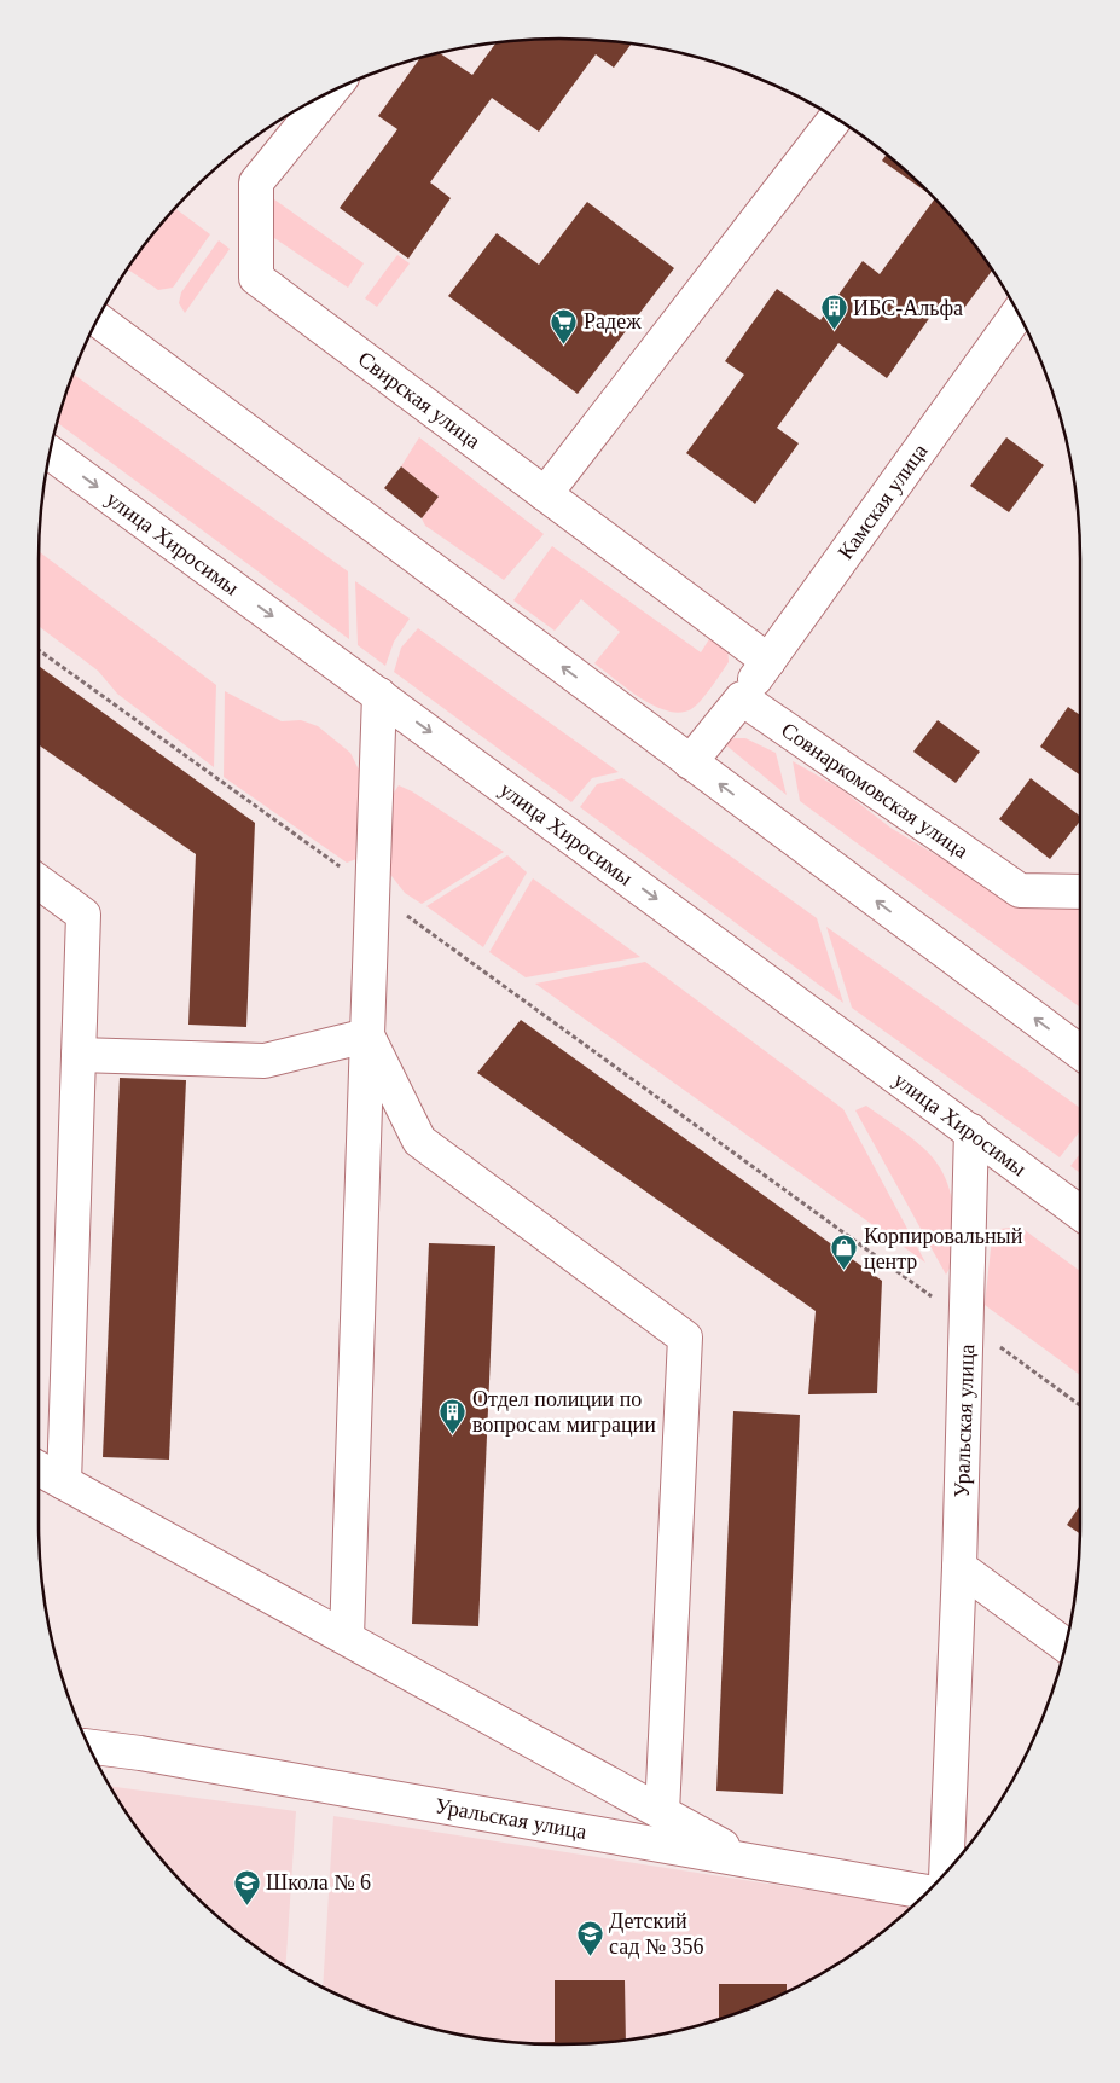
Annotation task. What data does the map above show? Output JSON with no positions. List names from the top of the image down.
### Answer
{
  "streets": {
    "main road": [
      "Свирская улица",
      "Камская улица",
      "улица Хиросимы",
      "Совнаркомовская улица",
      "Уральская улица"
    ]
  },
  "crossings": [
    ["Свирская улица", "Камская улица"],
    ["Камская улица", "Совнаркомовская улица"],
    ["улица Хиросимы", "Уральская улица"]
  ],
  "places": {
    "building": ["ИБС-Альфа", "Отдел полиции по вопросам миграции"],
    "supermarket": ["Радеж"],
    "shop": ["Корпировальный центр"],
    "school or university": ["Школа № 6", "Детский сад № 356"]
  }
}
